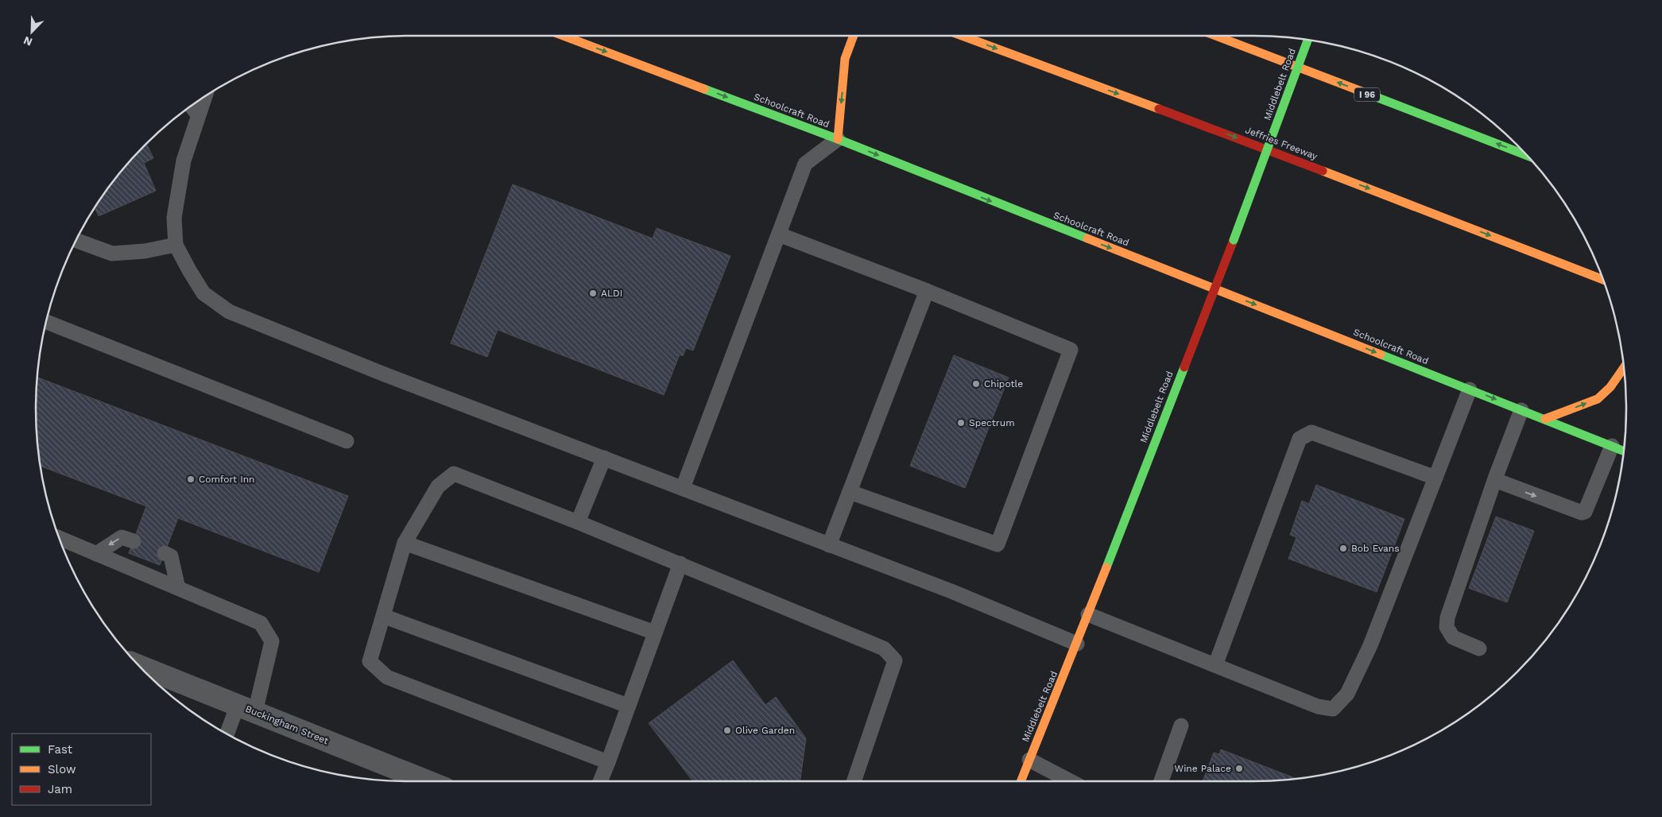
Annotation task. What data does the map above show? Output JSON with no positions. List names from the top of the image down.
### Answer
{
  "streets": {
    "main road": [
      "Middlebelt Road",
      "I 96",
      "Schoolcraft Road",
      "Jeffries Freeway"
    ],
    "street": ["Buckingham Street"]
  },
  "crossings": [
    ["Middlebelt Road", "Schoolcraft Road"]
  ],
  "one_way": ["Schoolcraft Road", "Jeffries Freeway"],
  "places": [
    "ALDI",
    "Chipotle",
    "Spectrum",
    "Comfort Inn",
    "Bob Evans",
    "Olive Garden",
    "Wine Palace"
  ],
  "legend": ["Fast", "Slow", "Jam"],
  "north": "bottom left"
}
